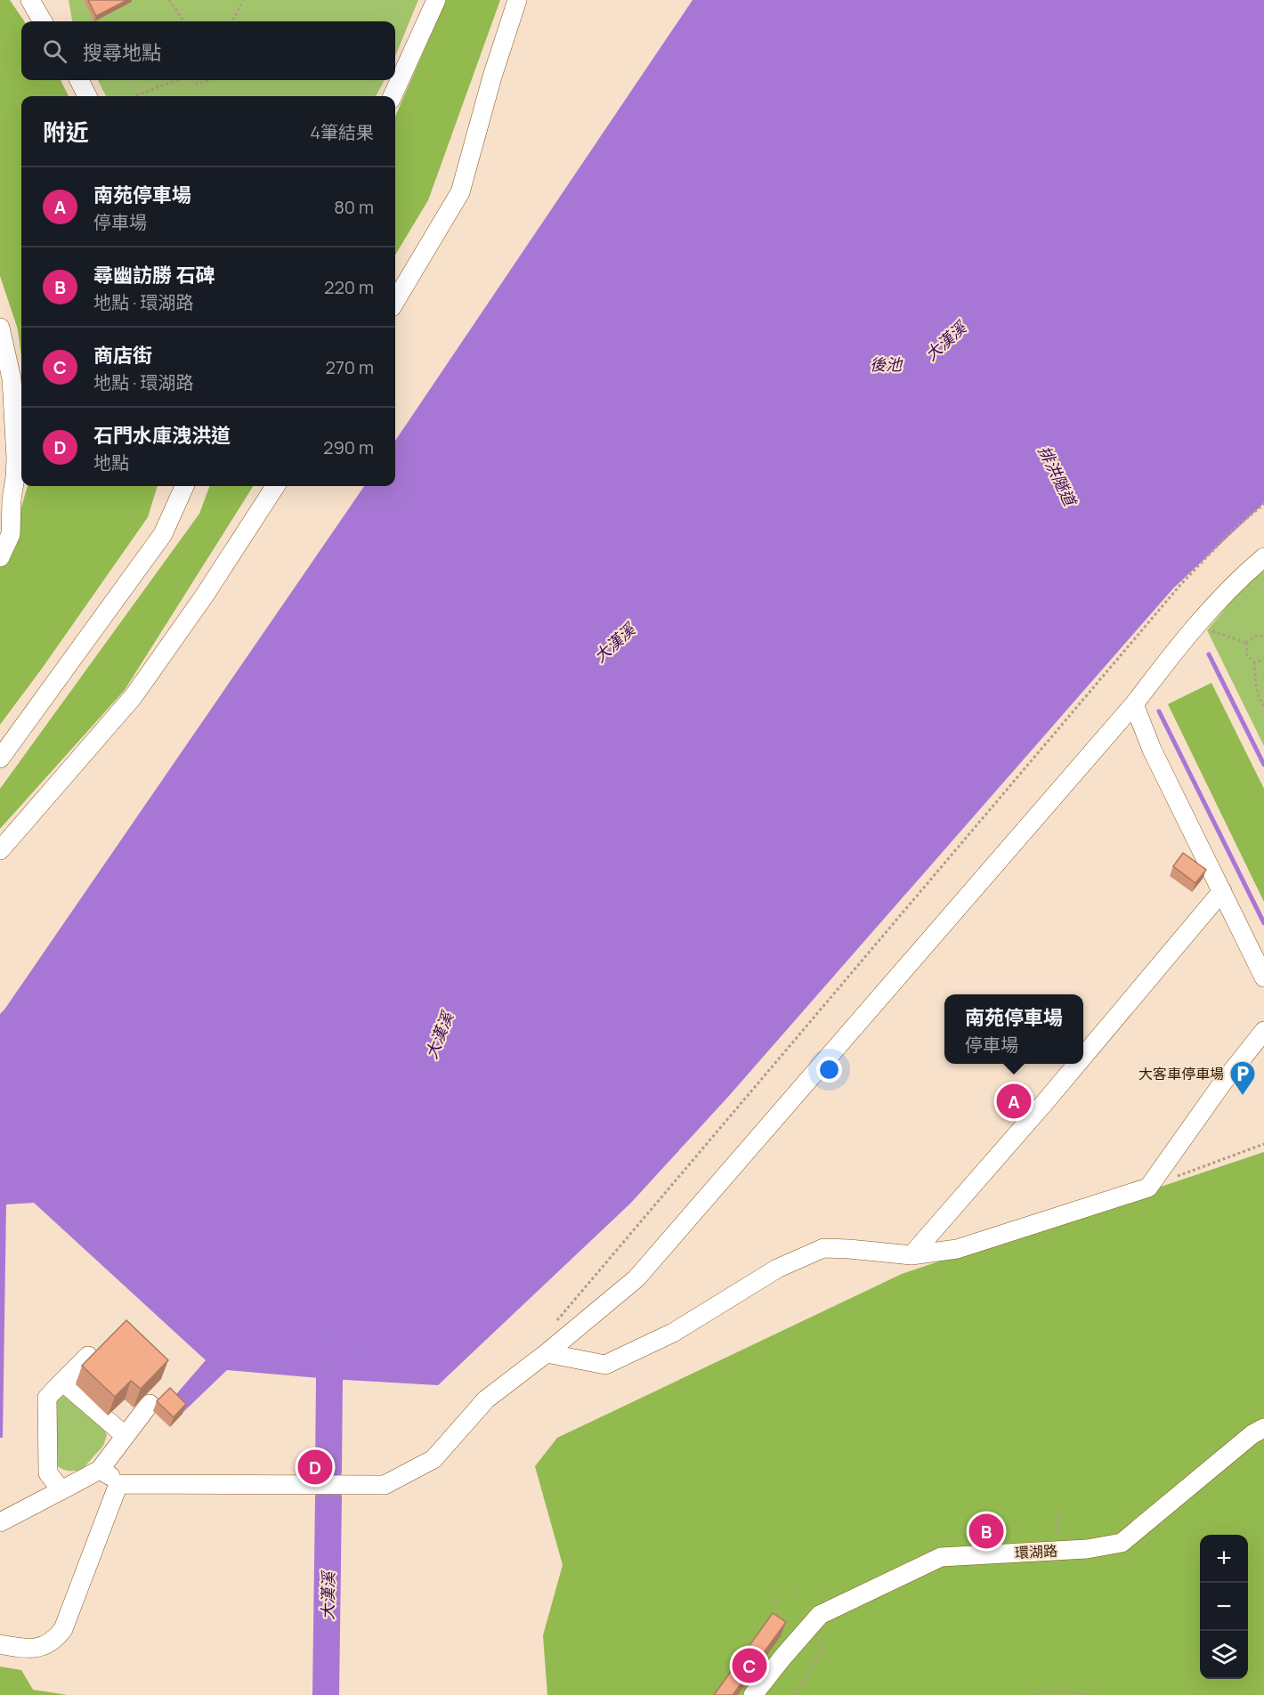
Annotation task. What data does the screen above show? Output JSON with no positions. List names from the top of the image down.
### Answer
{
  "streets": {
    "street": ["環湖路"]
  },
  "water": ["大漢溪", "後池", "排洪隧道"],
  "places": {
    "parking": ["大客車停車場"]
  },
  "page": {
    "search": "搜尋地點",
    "heading": ["附近", "4筆結果"],
    "list": [
      {
        "mark": "A",
        "name": "南苑停車場",
        "note": "停車場",
        "value": "80 m"
      },
      {
        "mark": "B",
        "name": "尋幽訪勝 石碑",
        "note": "地點 · 環湖路",
        "value": "220 m"
      },
      {
        "mark": "C",
        "name": "商店街",
        "note": "地點 · 環湖路",
        "value": "270 m"
      },
      {
        "mark": "D",
        "name": "石門水庫洩洪道",
        "note": "地點",
        "value": "290 m"
      }
    ],
    "popup": ["南苑停車場", "停車場"],
    "pins": [
      "A",
      "D",
      "B",
      "C"
    ],
    "map_buttons": ["+", "−"]
  }
}
